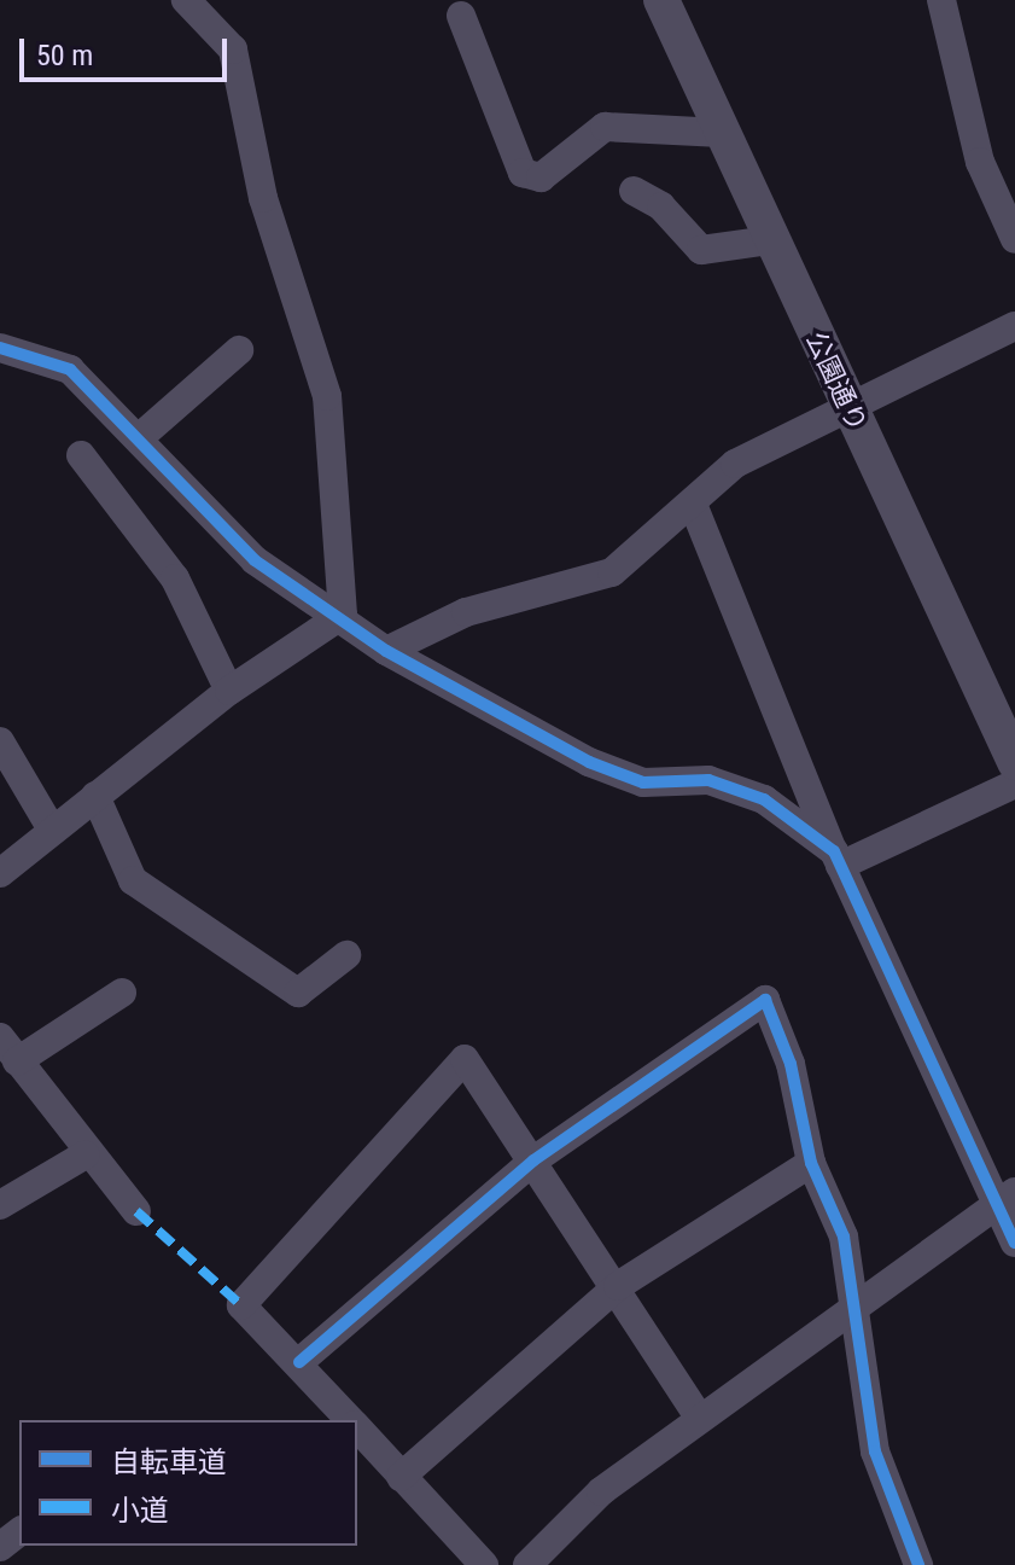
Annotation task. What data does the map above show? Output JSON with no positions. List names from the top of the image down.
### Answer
{
  "streets": {
    "street": ["公園通り"]
  },
  "legend": ["自転車道", "小道"],
  "scale_bar": "50 m"
}
